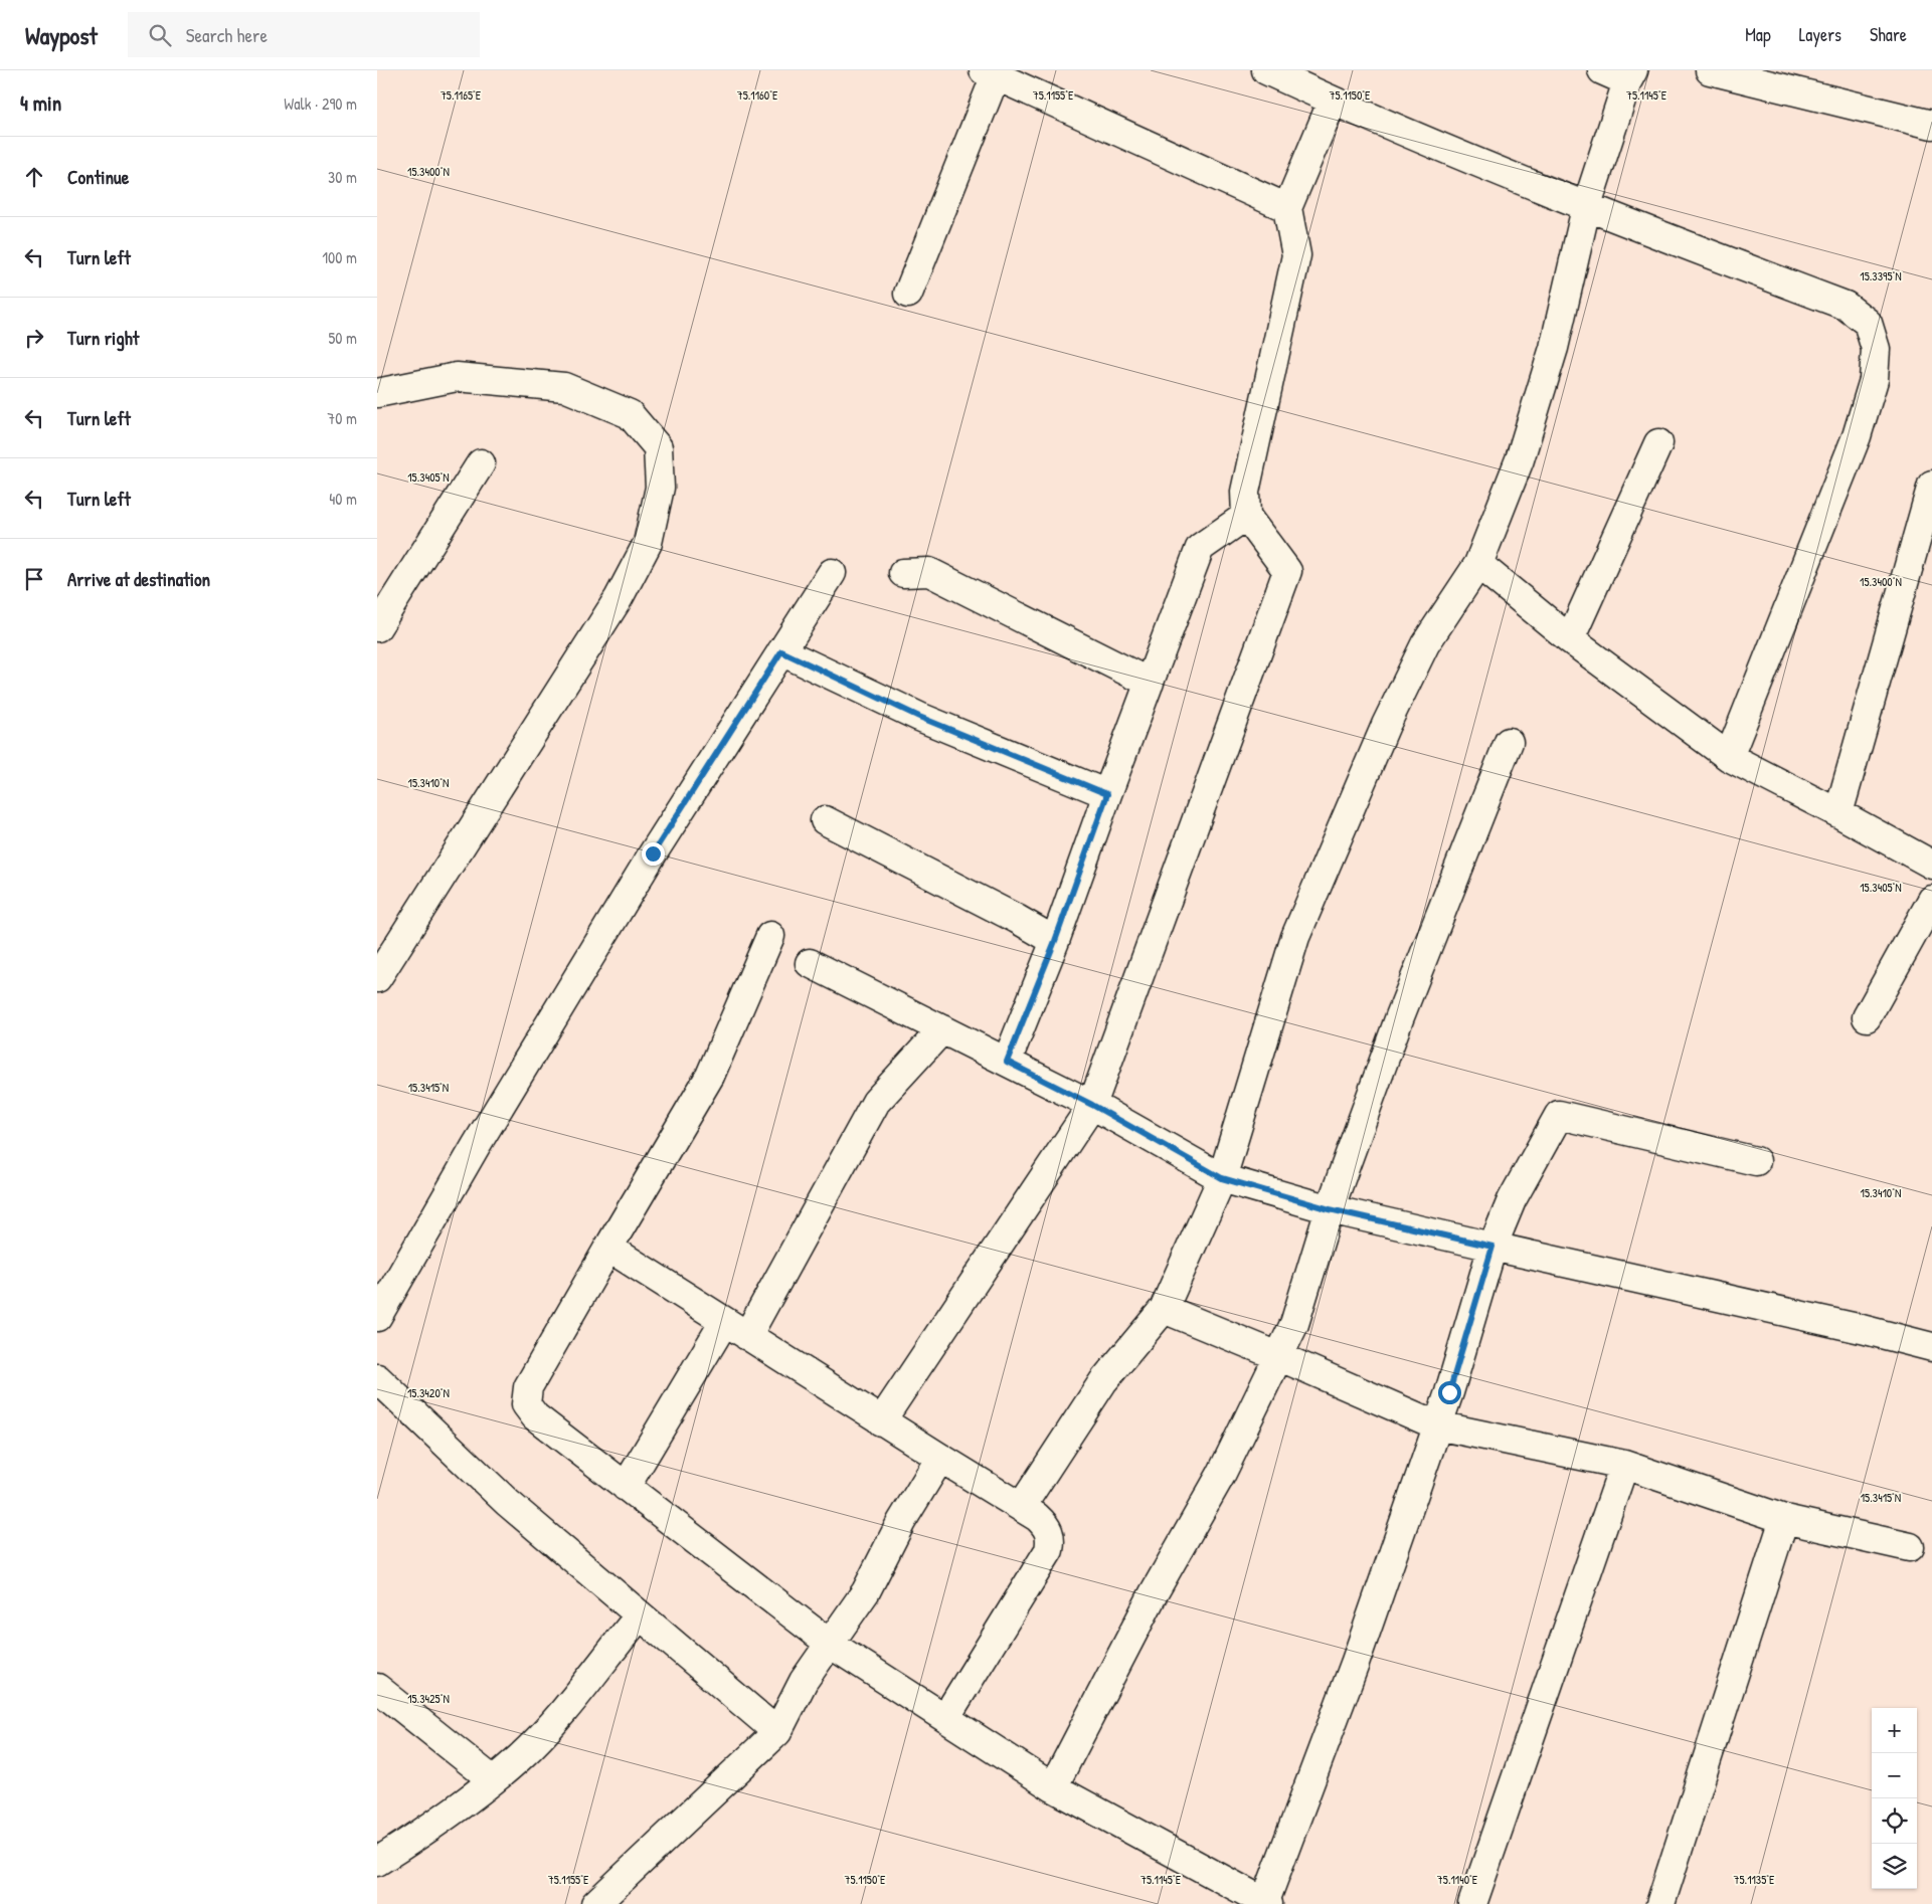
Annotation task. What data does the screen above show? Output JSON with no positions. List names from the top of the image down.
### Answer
{
  "page": {
    "header": "Waypost",
    "search": "Search here",
    "nav": ["Map", "Layers", "Share"],
    "heading": ["4 min", "Walk · 290 m"],
    "list": [
      ["Continue", "30 m"],
      ["Turn left", "100 m"],
      ["Turn right", "50 m"],
      ["Turn left", "70 m"],
      ["Turn left", "40 m"],
      "Arrive at destination"
    ],
    "map_buttons": ["+", "−"]
  },
  "coordinates": [
    "75.1165°E",
    "75.1160°E",
    "75.1155°E",
    "75.1150°E",
    "75.1145°E",
    "15.3400°N",
    "15.3395°N",
    "15.3405°N",
    "15.3410°N",
    "15.3415°N",
    "15.3420°N",
    "15.3425°N",
    "75.1140°E",
    "75.1135°E"
  ]
}
